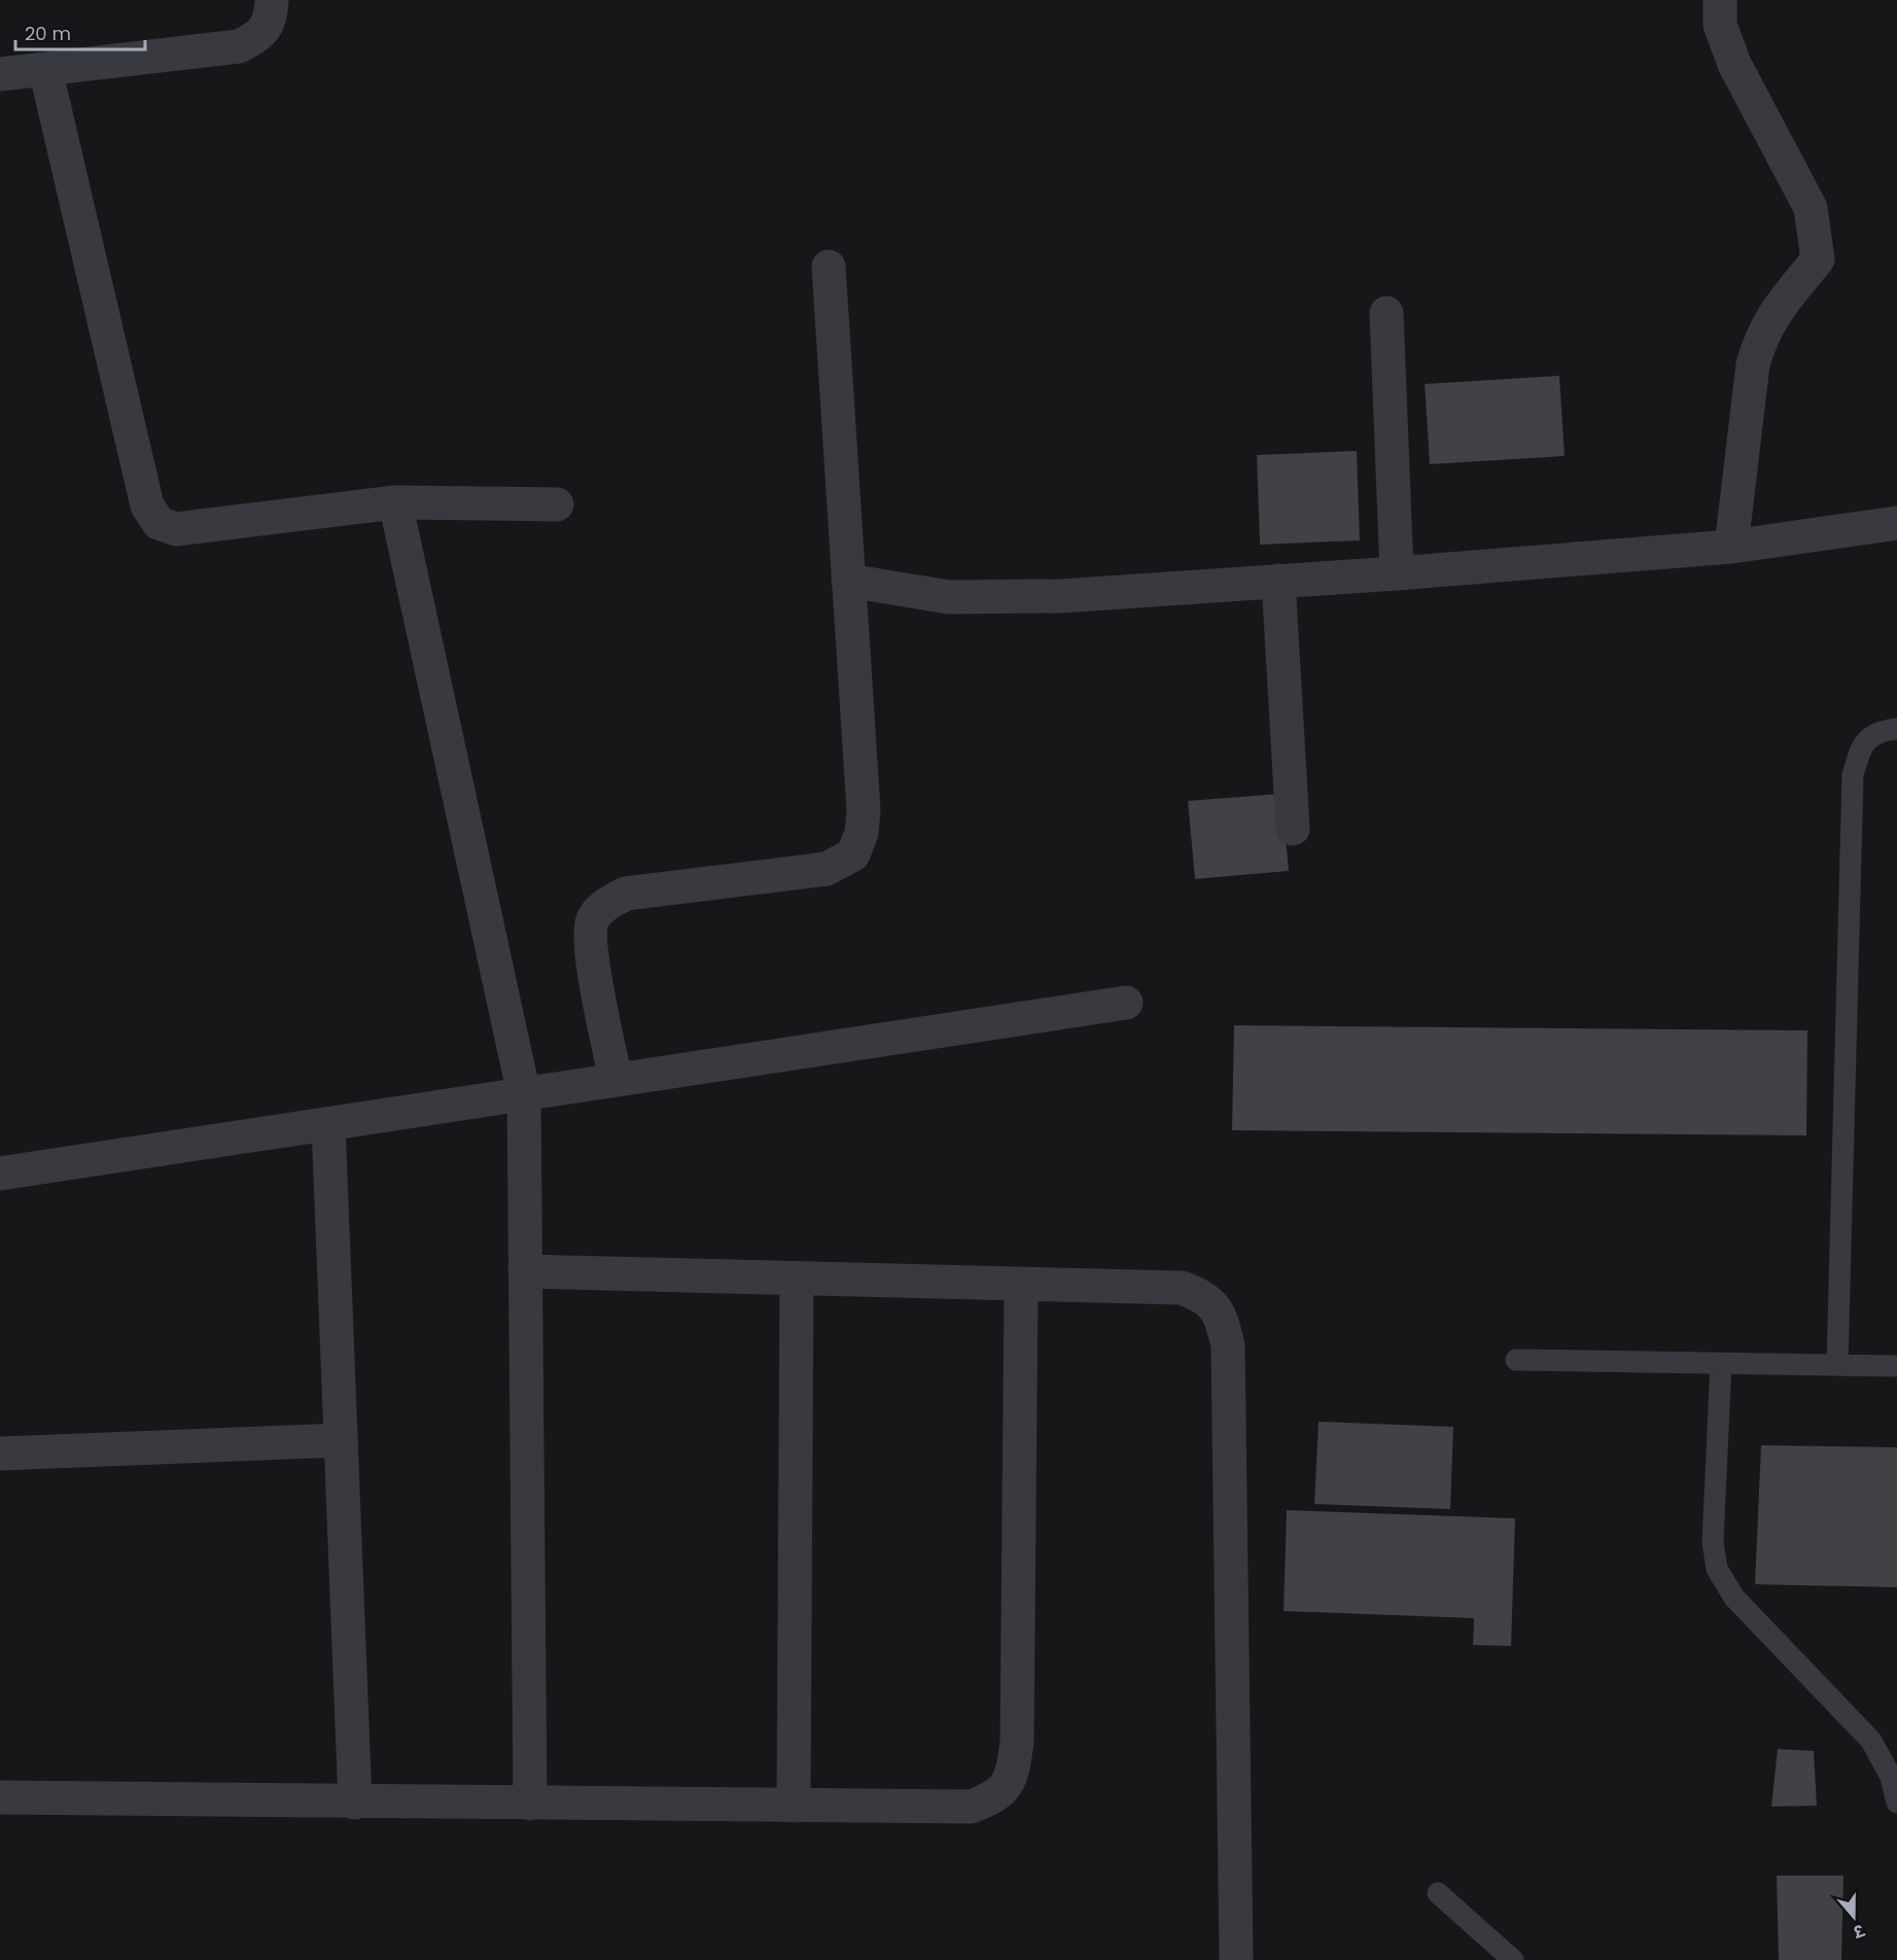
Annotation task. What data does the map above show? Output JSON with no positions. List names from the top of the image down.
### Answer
{
  "scale_bar": "20 m",
  "north": "bottom"
}
